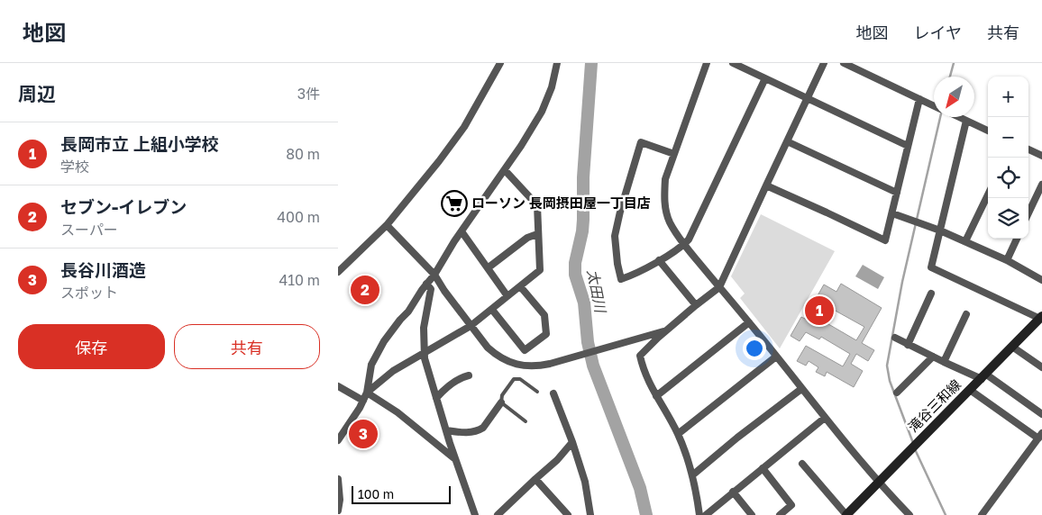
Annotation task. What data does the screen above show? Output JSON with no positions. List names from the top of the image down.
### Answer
{
  "streets": {
    "main road": ["滝谷三和線"]
  },
  "water": ["太田川"],
  "places": {
    "supermarket": ["ローソン 長岡摂田屋一丁目店"]
  },
  "scale_bar": "100 m",
  "north": "bottom left",
  "page": {
    "header": "地図",
    "nav": ["地図", "レイヤ", "共有"],
    "heading": ["周辺", "3件"],
    "map_buttons": ["+", "−"],
    "list": [
      {
        "mark": "1",
        "name": "長岡市立 上組小学校",
        "note": "学校",
        "value": "80 m"
      },
      {
        "mark": "2",
        "name": "セブン-イレブン",
        "note": "スーパー",
        "value": "400 m"
      },
      {
        "mark": "3",
        "name": "長谷川酒造",
        "note": "スポット",
        "value": "410 m"
      }
    ],
    "pins": ["2", "1", "3"],
    "buttons": ["保存", "共有"],
    "scale": "100 m"
  }
}
